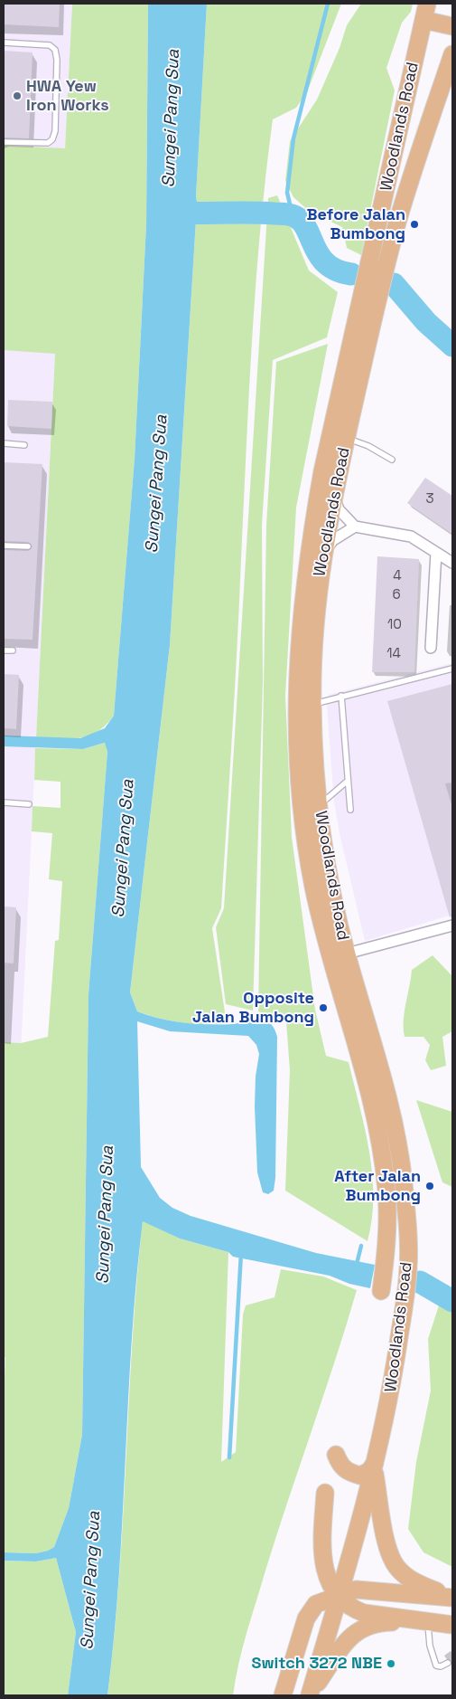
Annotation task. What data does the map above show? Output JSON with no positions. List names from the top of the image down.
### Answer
{
  "streets": {
    "main road": ["Woodlands Road"]
  },
  "water": ["Sungei Pang Sua"],
  "places": [
    "HWA Yew Iron Works",
    "Before Jalan Bumbong",
    "Opposite Jalan Bumbong",
    "After Jalan Bumbong",
    "Switch 3272 NBE"
  ],
  "house_numbers": [
    "3",
    "4",
    "6",
    "10",
    "14"
  ]
}
